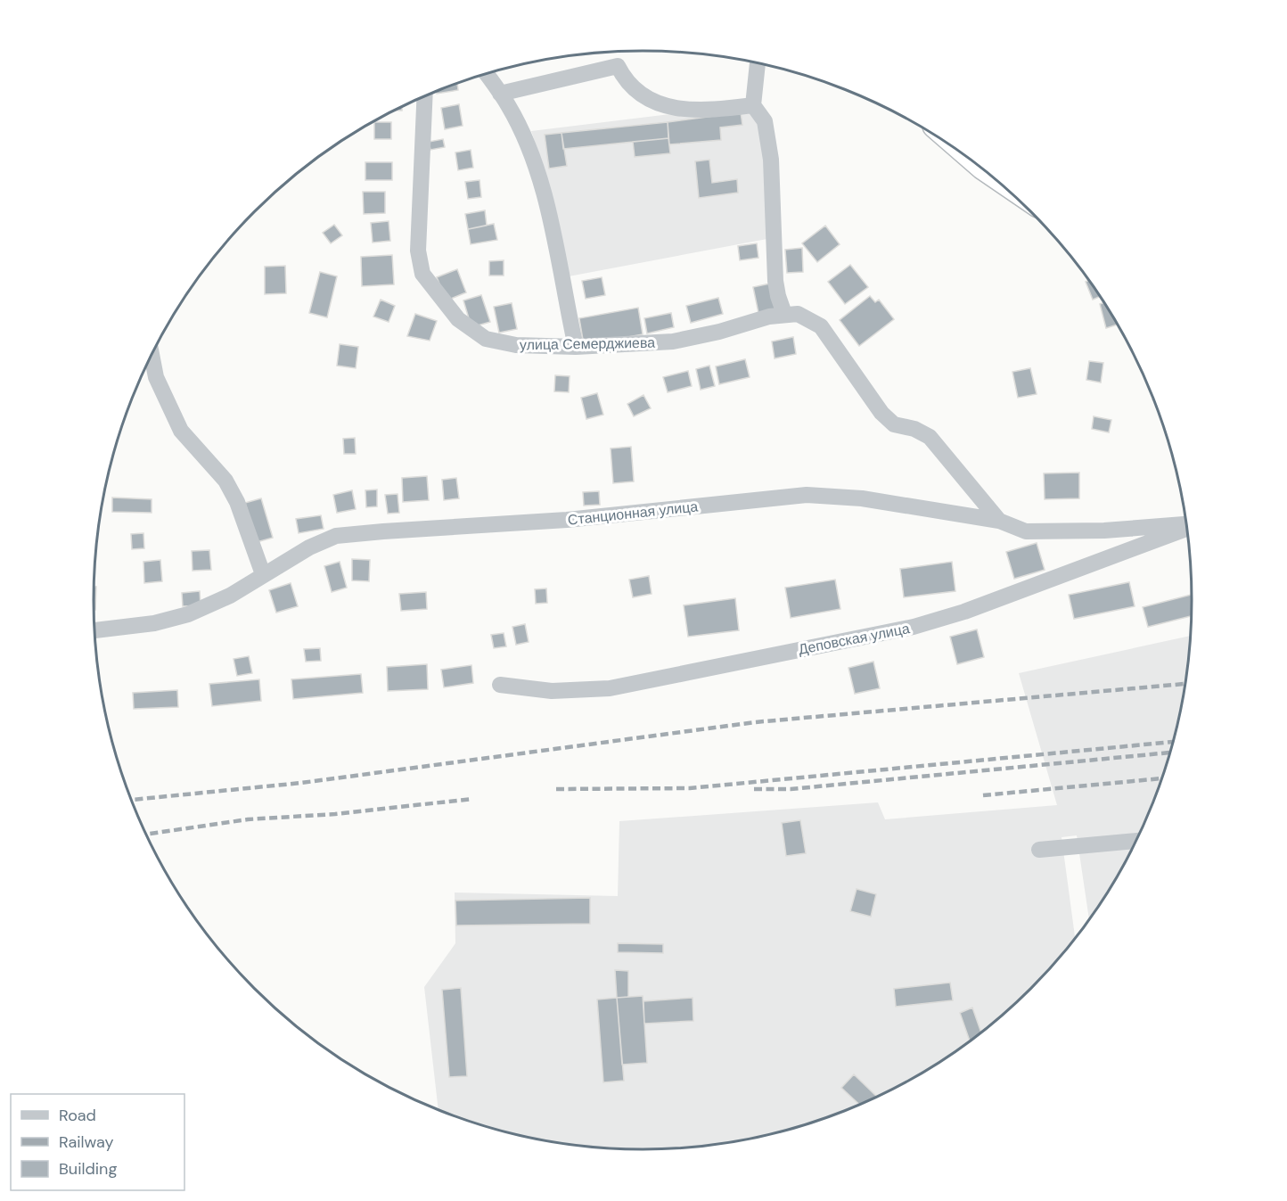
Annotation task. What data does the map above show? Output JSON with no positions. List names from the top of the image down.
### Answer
{
  "streets": {
    "street": ["улица Семерджиева", "Станционная улица", "Деповская улица"]
  },
  "crossings": [
    ["улица Семерджиева", "Станционная улица"]
  ],
  "legend": ["Road", "Railway", "Building"]
}
